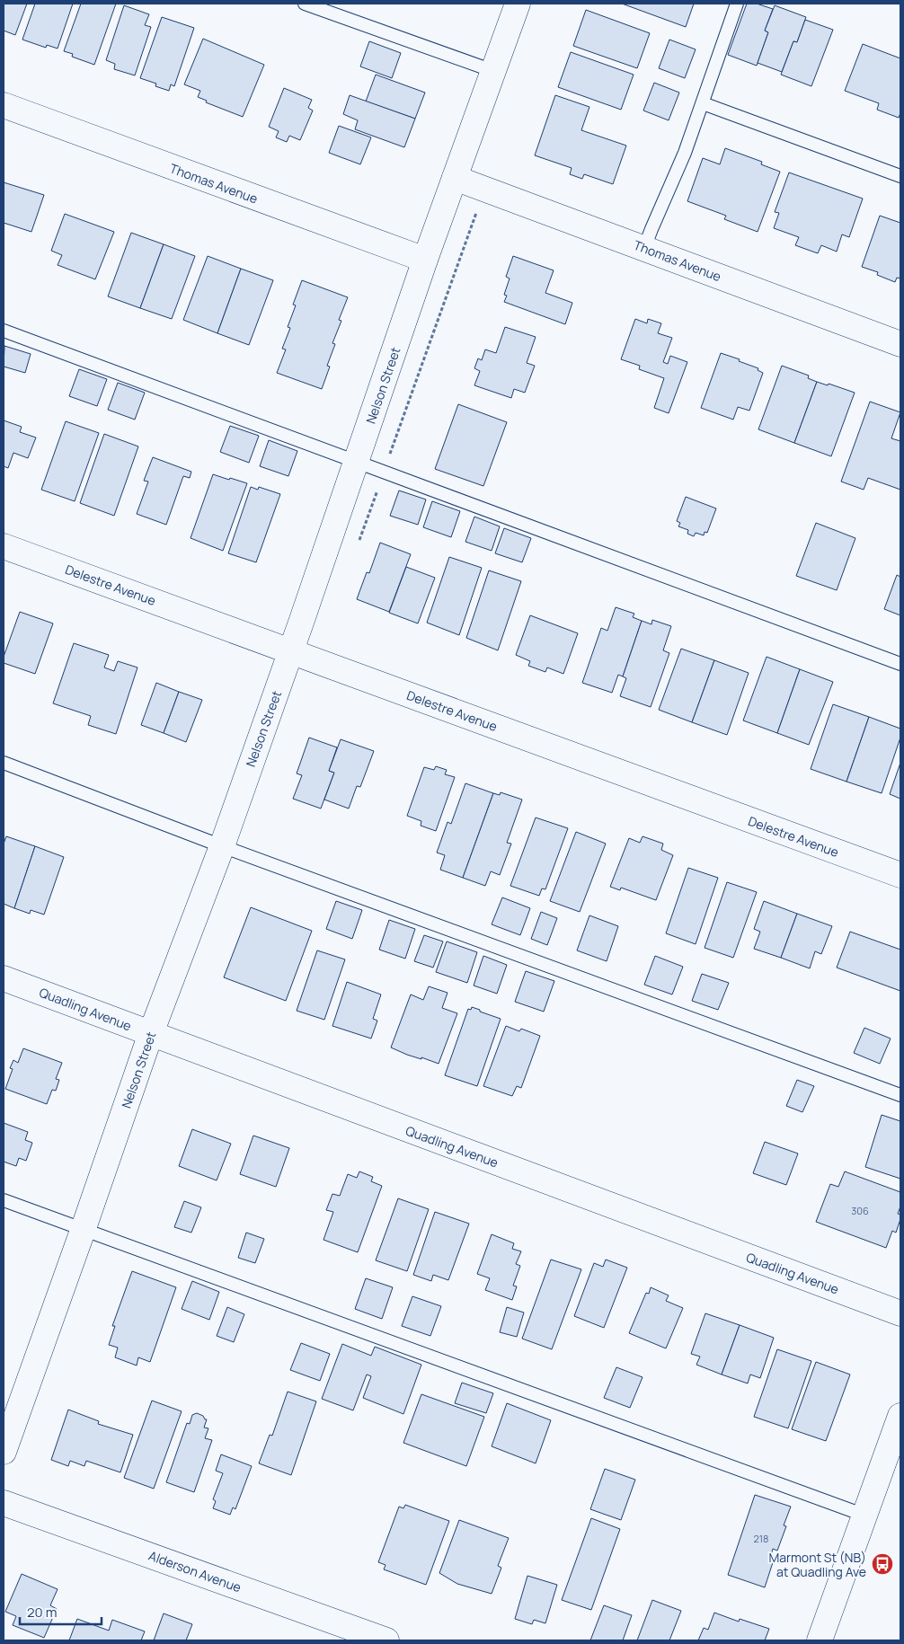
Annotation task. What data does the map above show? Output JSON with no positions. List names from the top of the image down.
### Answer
{
  "streets": {
    "street": [
      "Thomas Avenue",
      "Nelson Street",
      "Delestre Avenue",
      "Quadling Avenue",
      "Alderson Avenue"
    ]
  },
  "crossings": [
    ["Thomas Avenue", "Nelson Street"],
    ["Nelson Street", "Delestre Avenue"],
    ["Nelson Street", "Quadling Avenue"]
  ],
  "places": {
    "bus stop": ["Marmont St (NB) at Quadling Ave"]
  },
  "house_numbers": ["306", "218"],
  "scale_bar": "20 m"
}
